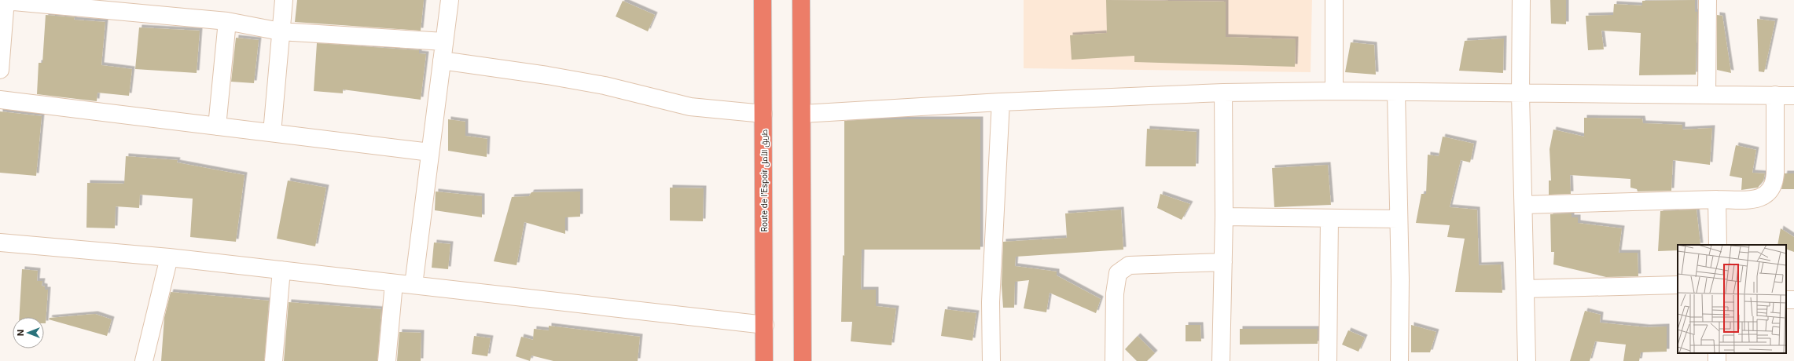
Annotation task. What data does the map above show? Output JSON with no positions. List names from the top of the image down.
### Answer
{
  "streets": {
    "highway": ["Route de l’Espoir طريق الأمل"]
  },
  "north": "left"
}
